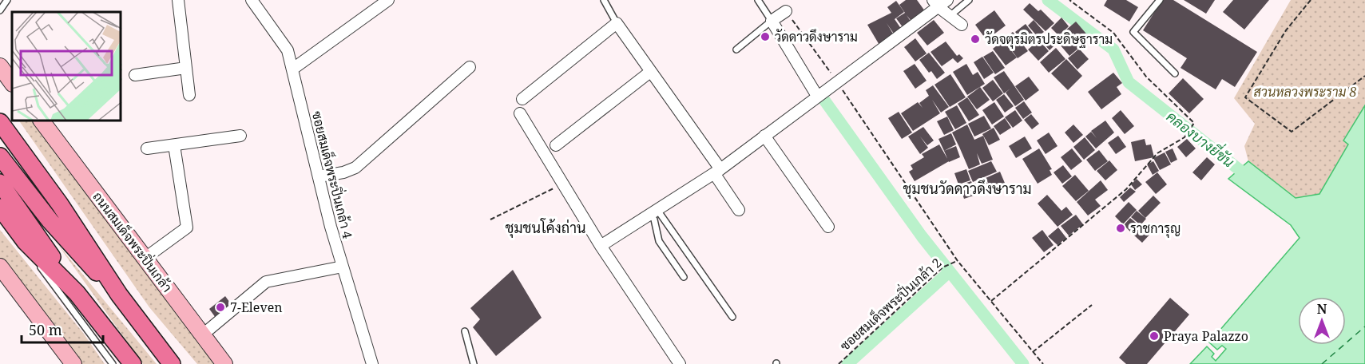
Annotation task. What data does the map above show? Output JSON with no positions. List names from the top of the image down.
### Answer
{
  "streets": {
    "main road": ["ถนนสมเด็จพระปิ่นเกล้า"],
    "street": ["ซอยสมเด็จพระปิ่นเกล้า 4"],
    "path": ["ซอยสมเด็จพระปิ่นเกล้า 2"]
  },
  "districts": ["ชุมชนวัดดาวดึงษาราม", "ชุมชนโค้งถ่าน"],
  "water": ["คลองบางยี่ขัน"],
  "parks": ["สวนหลวงพระราม 8"],
  "places": [
    "วัดดาวดึงษาราม",
    "วัดจตุรมิตรประดิษฐาราม",
    "ราชการุญ",
    "7-Eleven",
    "Praya Palazzo"
  ],
  "scale_bar": "50 m",
  "north": "top"
}
